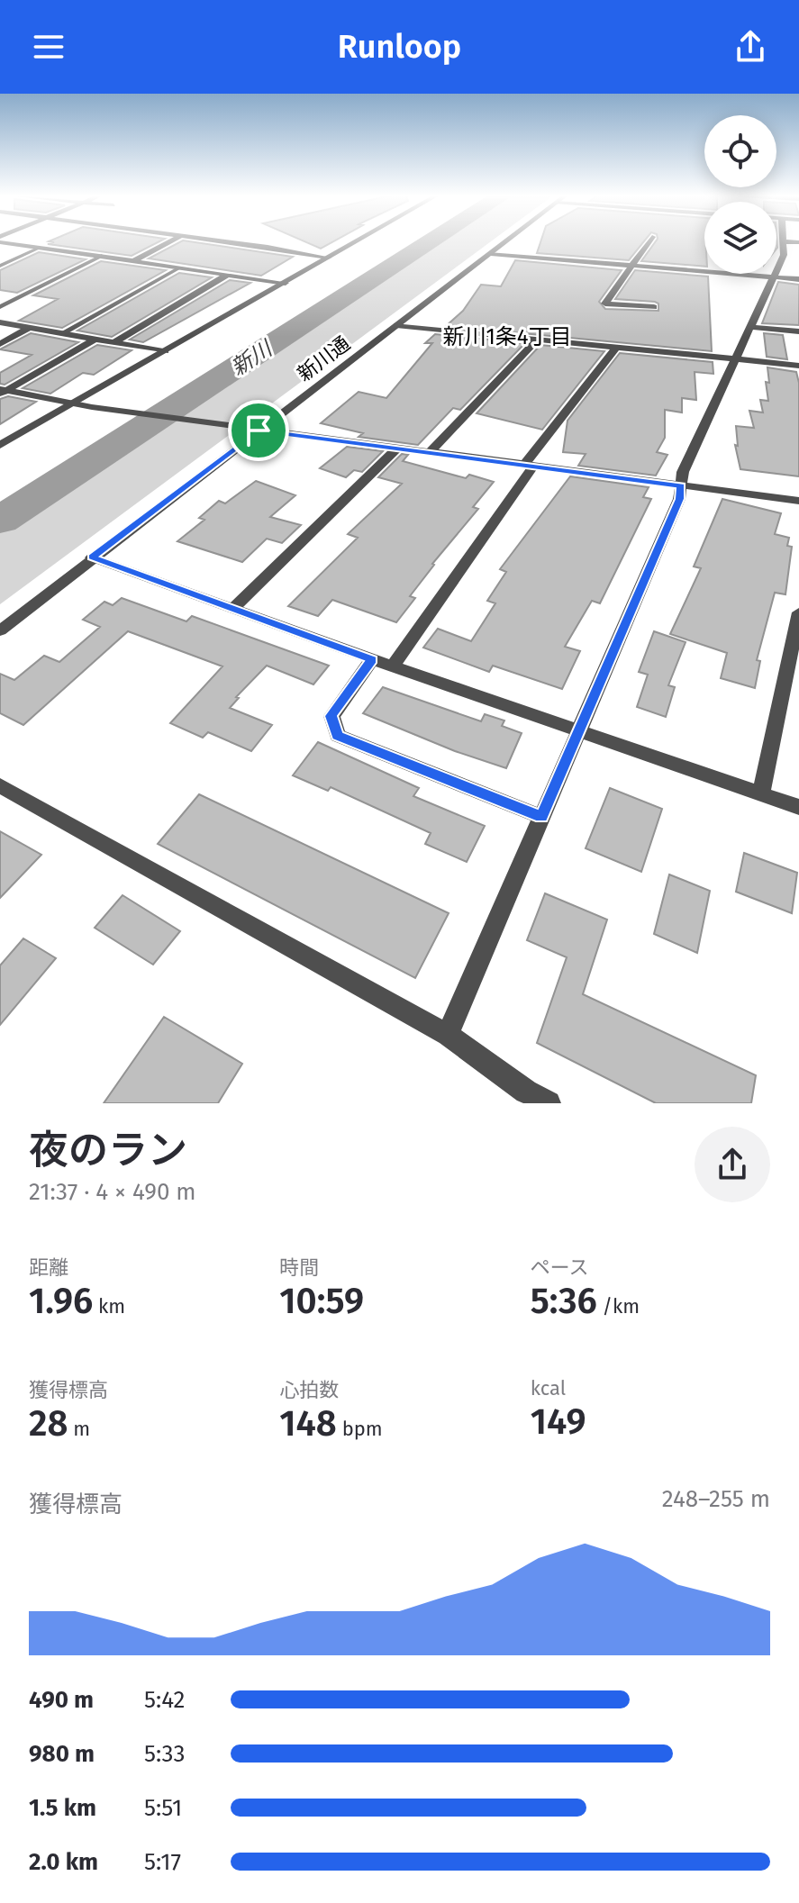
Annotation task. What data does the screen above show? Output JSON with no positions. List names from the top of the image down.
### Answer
{
  "streets": {
    "street": ["新川通"]
  },
  "districts": ["新川1条4丁目"],
  "water": ["新川"],
  "page": {
    "header": "Runloop",
    "heading": ["夜のラン", "21:37 · 4 × 490 m"],
    "stats": [
      ["距離", "1.96 km"],
      ["時間", "10:59"],
      ["ペース", "5:36 /km"],
      ["獲得標高", "28 m"],
      ["心拍数", "148 bpm"],
      ["kcal", "149"]
    ],
    "chart": ["獲得標高", "248–255 m"],
    "list": [
      {
        "name": "490 m",
        "note": "5:42"
      },
      {
        "name": "980 m",
        "note": "5:33"
      },
      {
        "name": "1.5 km",
        "note": "5:51"
      },
      {
        "name": "2.0 km",
        "note": "5:17"
      }
    ]
  }
}
